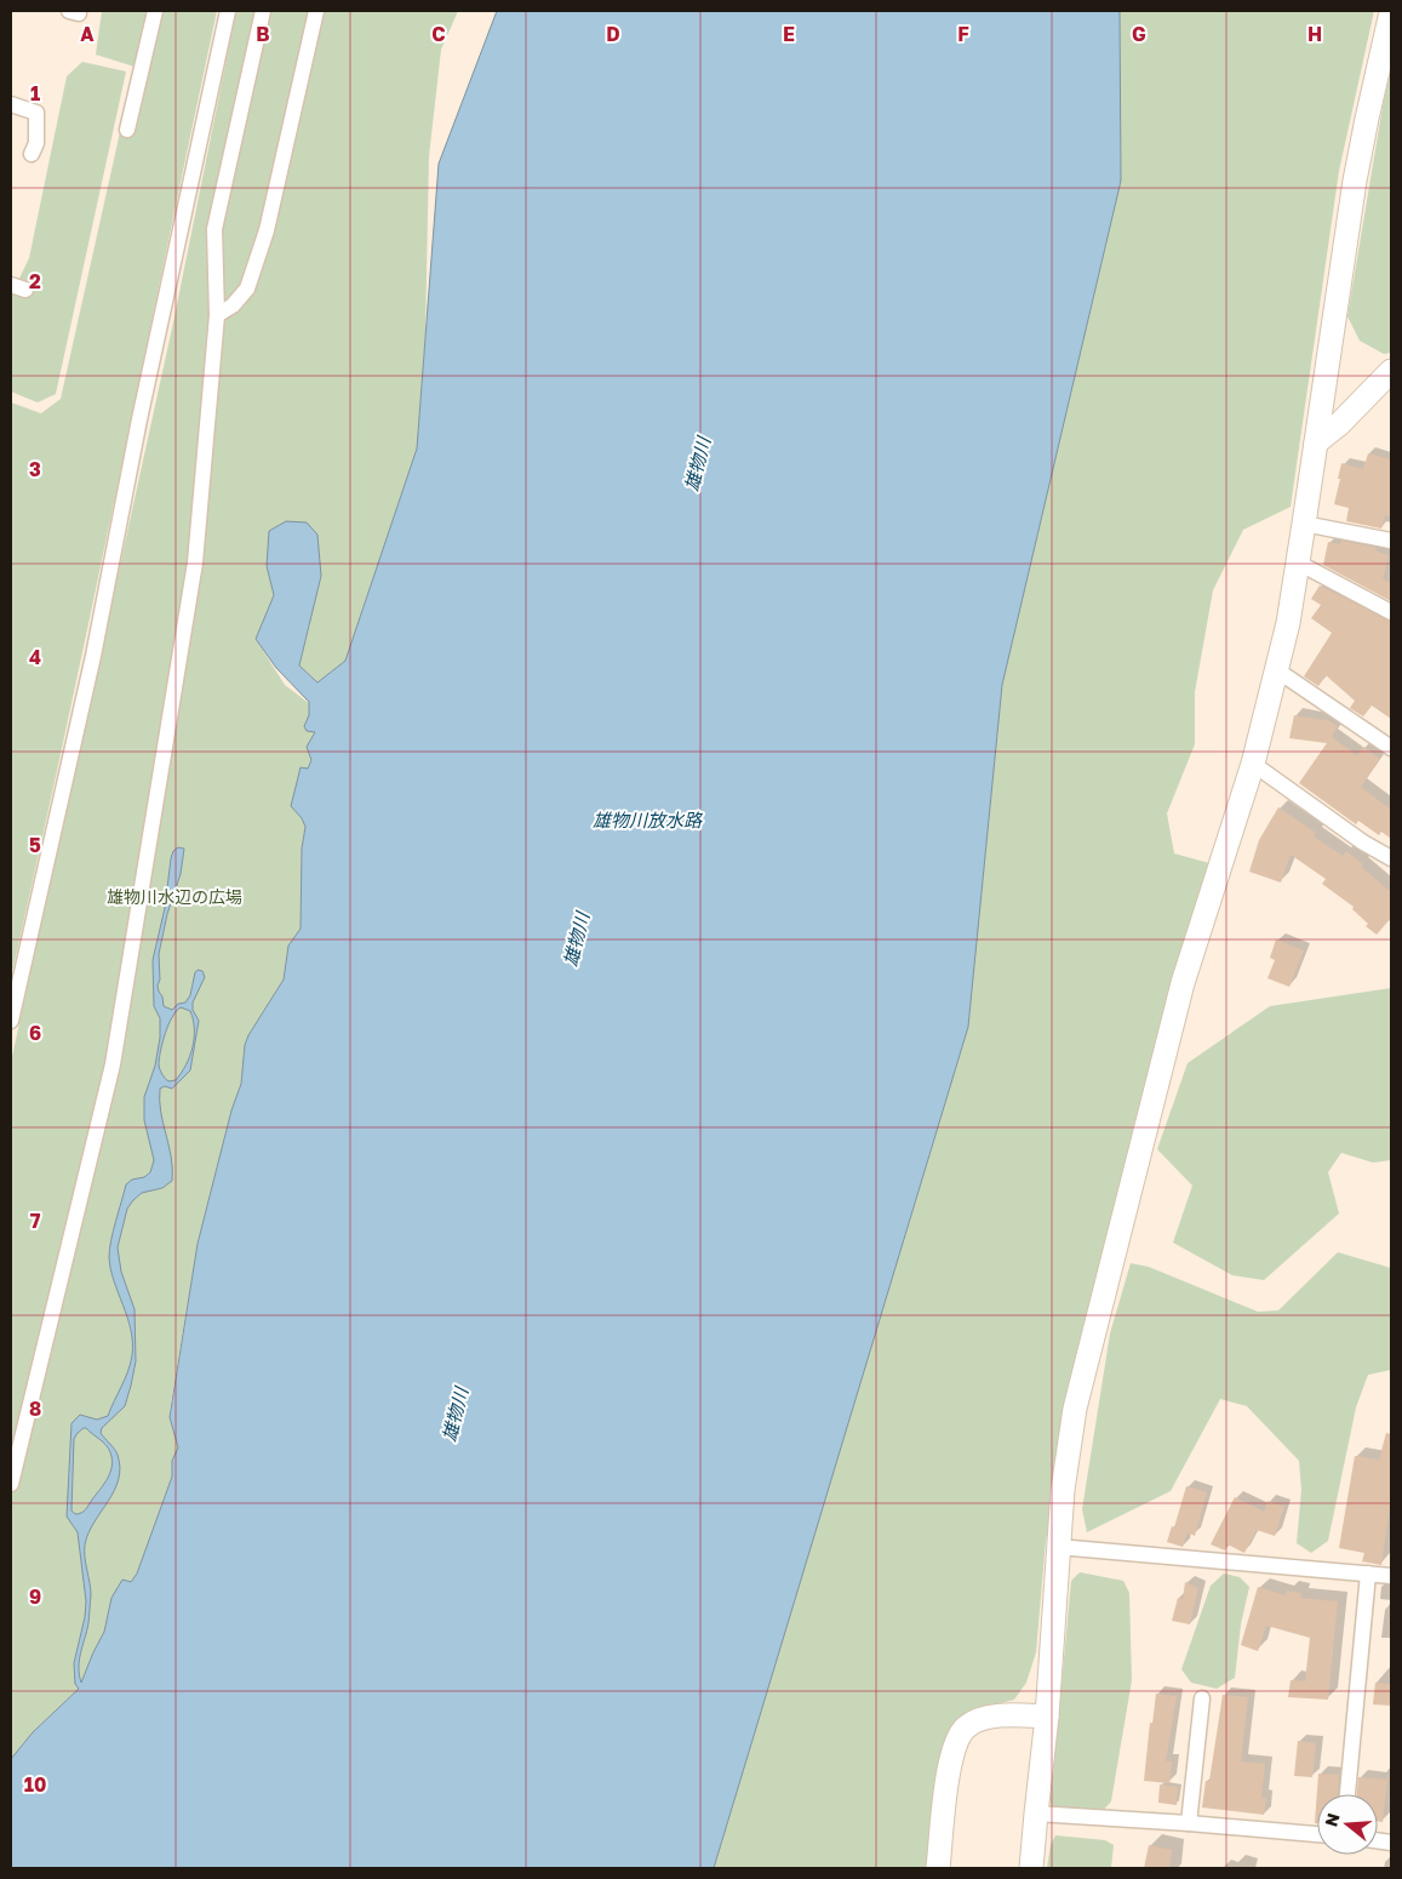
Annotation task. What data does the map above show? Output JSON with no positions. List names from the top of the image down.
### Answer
{
  "water": ["雄物川", "雄物川放水路"],
  "parks": ["雄物川水辺の広場"],
  "north": "left",
  "grid": {
    "columns": [
      "A",
      "B",
      "C",
      "D",
      "E",
      "F",
      "G",
      "H"
    ],
    "rows": [
      "1",
      "2",
      "3",
      "4",
      "5",
      "6",
      "7",
      "8",
      "9",
      "10"
    ]
  }
}
